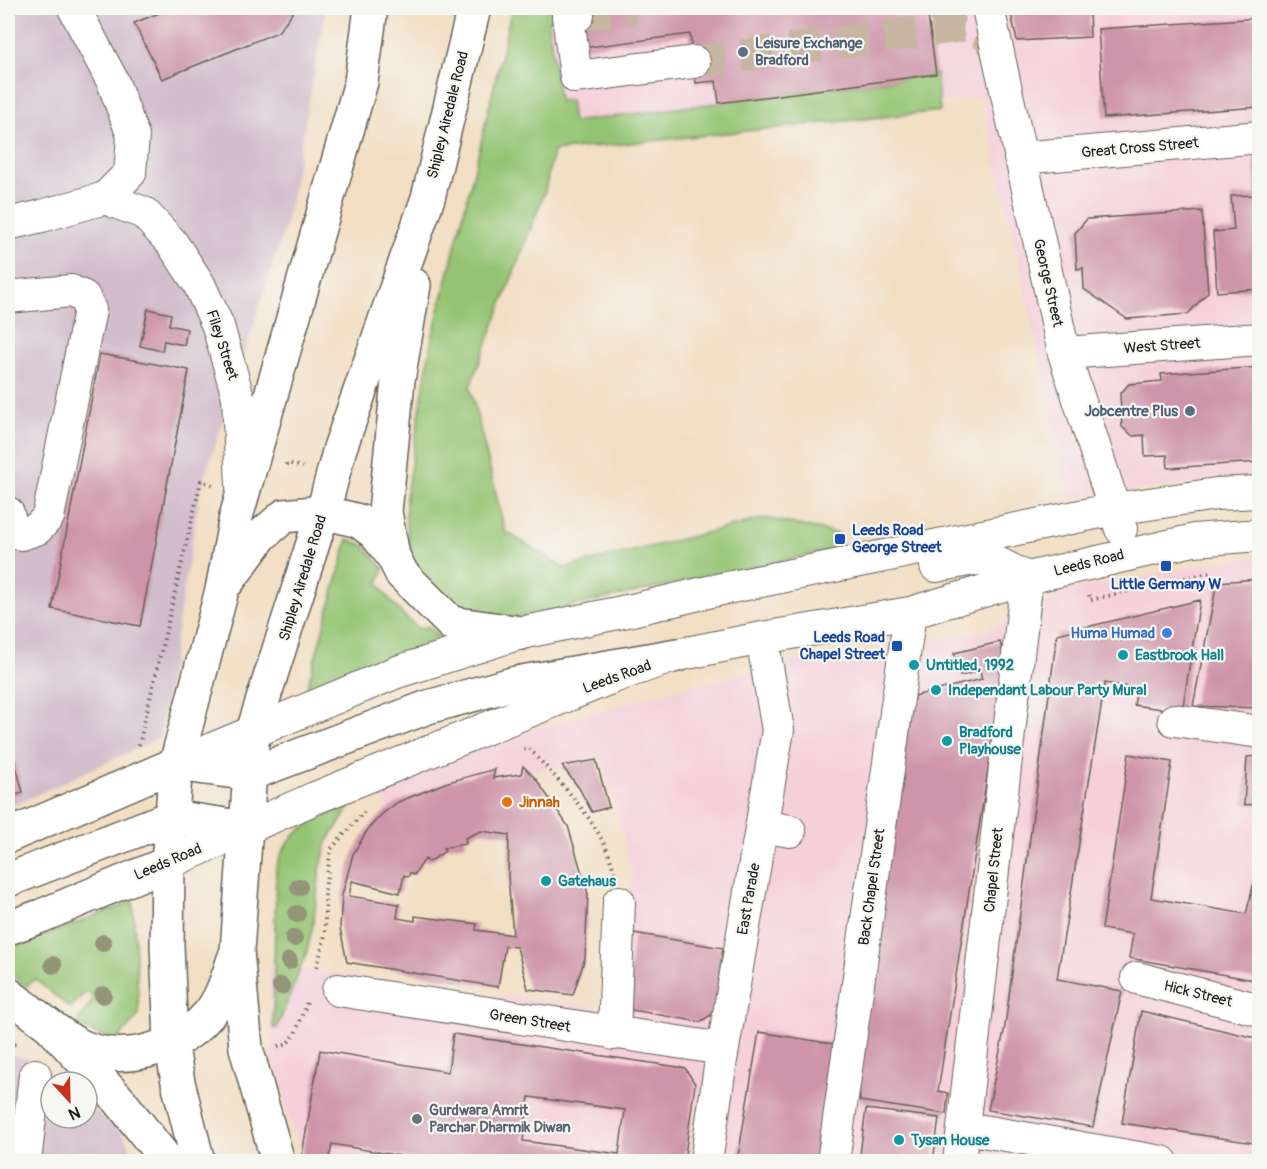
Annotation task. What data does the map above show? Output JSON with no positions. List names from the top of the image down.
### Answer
{
  "streets": {
    "main road": ["Shipley Airedale Road", "Leeds Road"],
    "street": [
      "Great Cross Street",
      "George Street",
      "Filey Street",
      "West Street",
      "Chapel Street",
      "Back Chapel Street",
      "East Parade",
      "Hick Street",
      "Green Street"
    ]
  },
  "crossings": [
    ["Shipley Airedale Road", "Leeds Road"],
    ["Great Cross Street", "George Street"],
    ["George Street", "West Street"],
    ["George Street", "Leeds Road"],
    ["Leeds Road", "Chapel Street"],
    ["Leeds Road", "Back Chapel Street"],
    ["Leeds Road", "East Parade"],
    ["East Parade", "Green Street"]
  ],
  "places": {
    "other": [
      "Leisure Exchange Bradford",
      "Jobcentre Plus",
      "Huma Humad",
      "Eastbrook Hall",
      "Untitled, 1992",
      "Independant Labour Party Mural",
      "Bradford Playhouse",
      "Jinnah",
      "Gatehaus",
      "Gurdwara Amrit Parchar Dharmik Diwan",
      "Tysan House"
    ],
    "transit": ["Leeds Road George Street", "Little Germany W", "Leeds Road Chapel Street"]
  },
  "north": "bottom"
}
